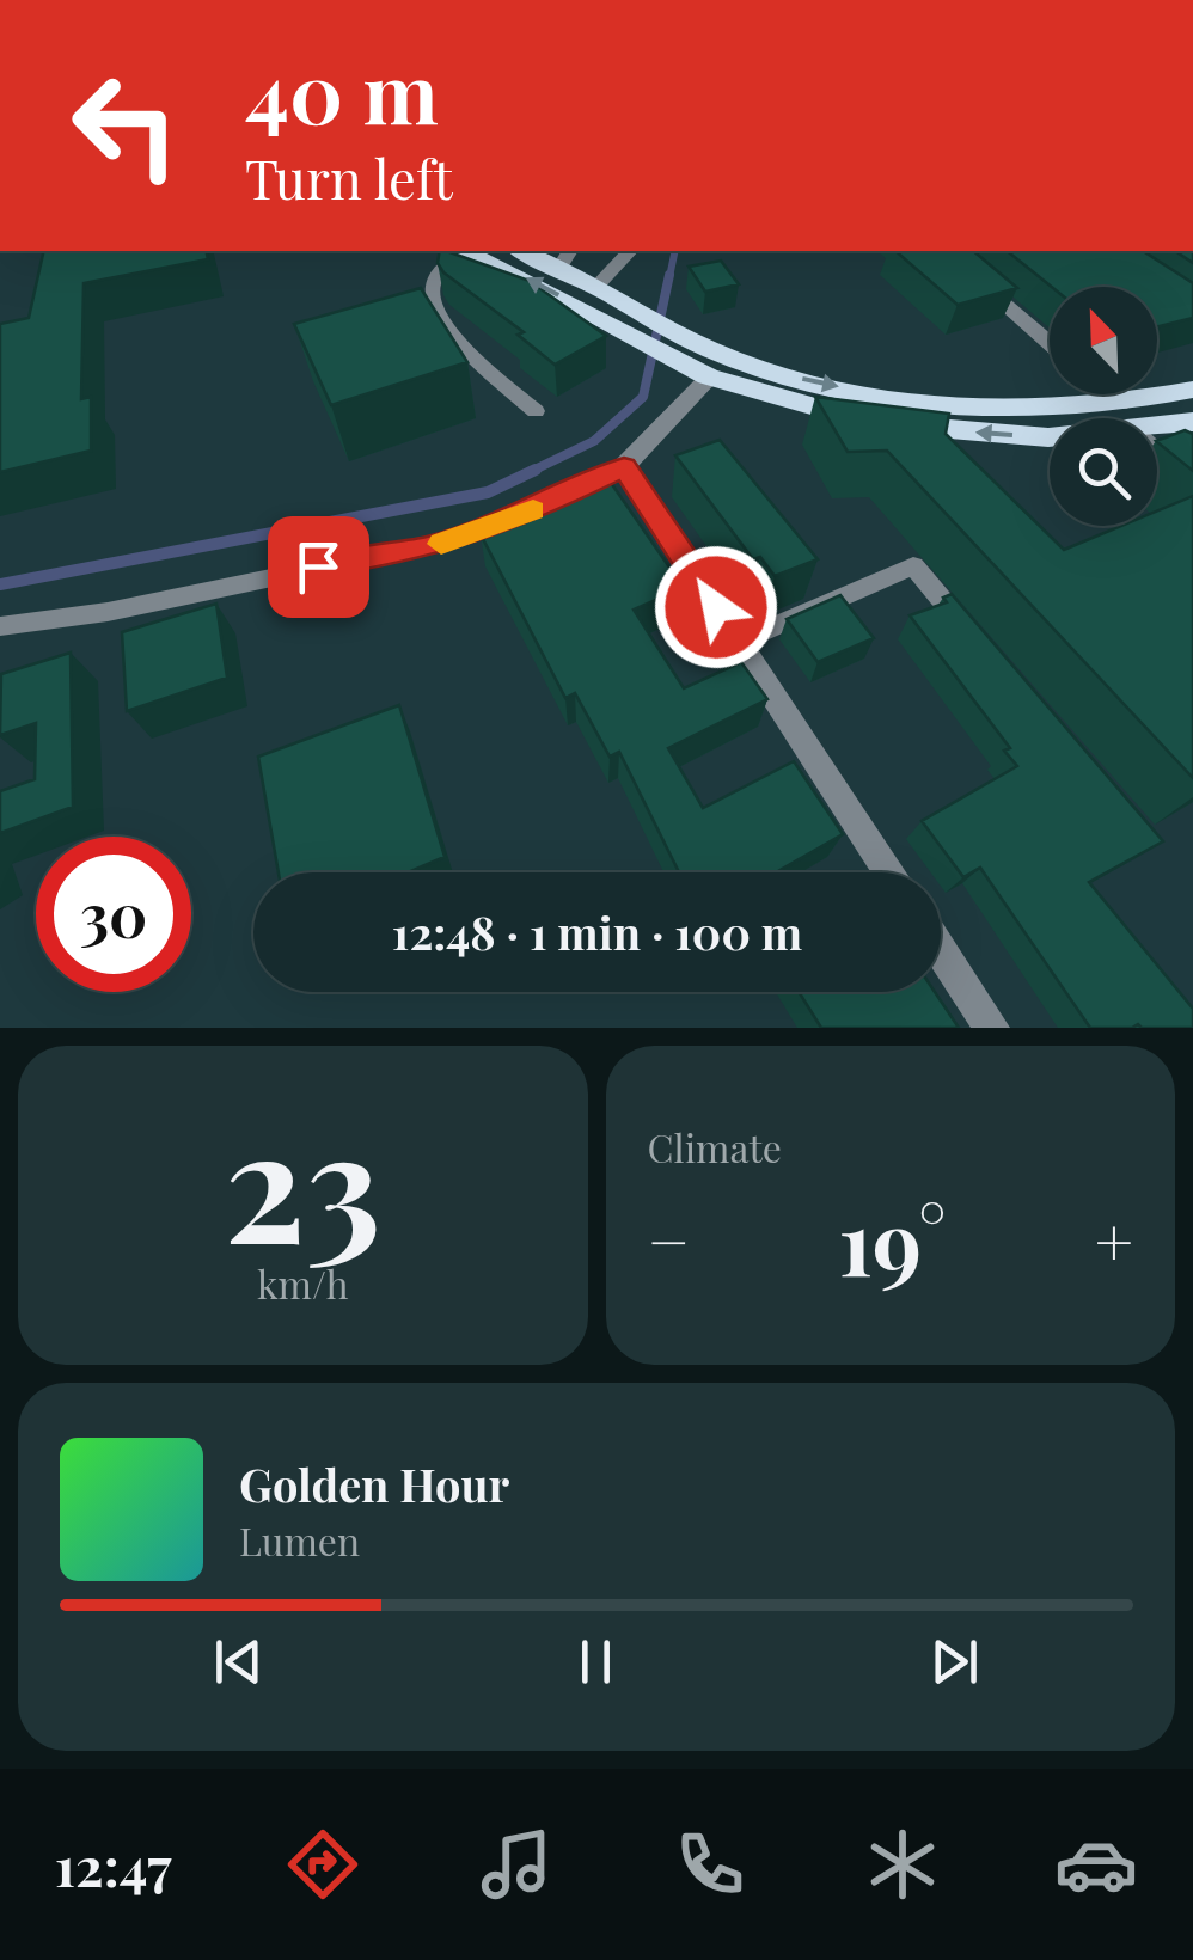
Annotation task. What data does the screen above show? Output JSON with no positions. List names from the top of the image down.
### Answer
{
  "north": "top left",
  "page": {
    "turn": ["40 m", "Turn left"],
    "limit": "30",
    "trip": "12:48 · 1 min · 100 m",
    "tile": [
      ["23", "km/h"],
      "Climate"
    ],
    "heat": ["−", "19°", "+"],
    "song": ["Golden Hour", "Lumen"],
    "tabs": "12:47"
  }
}
